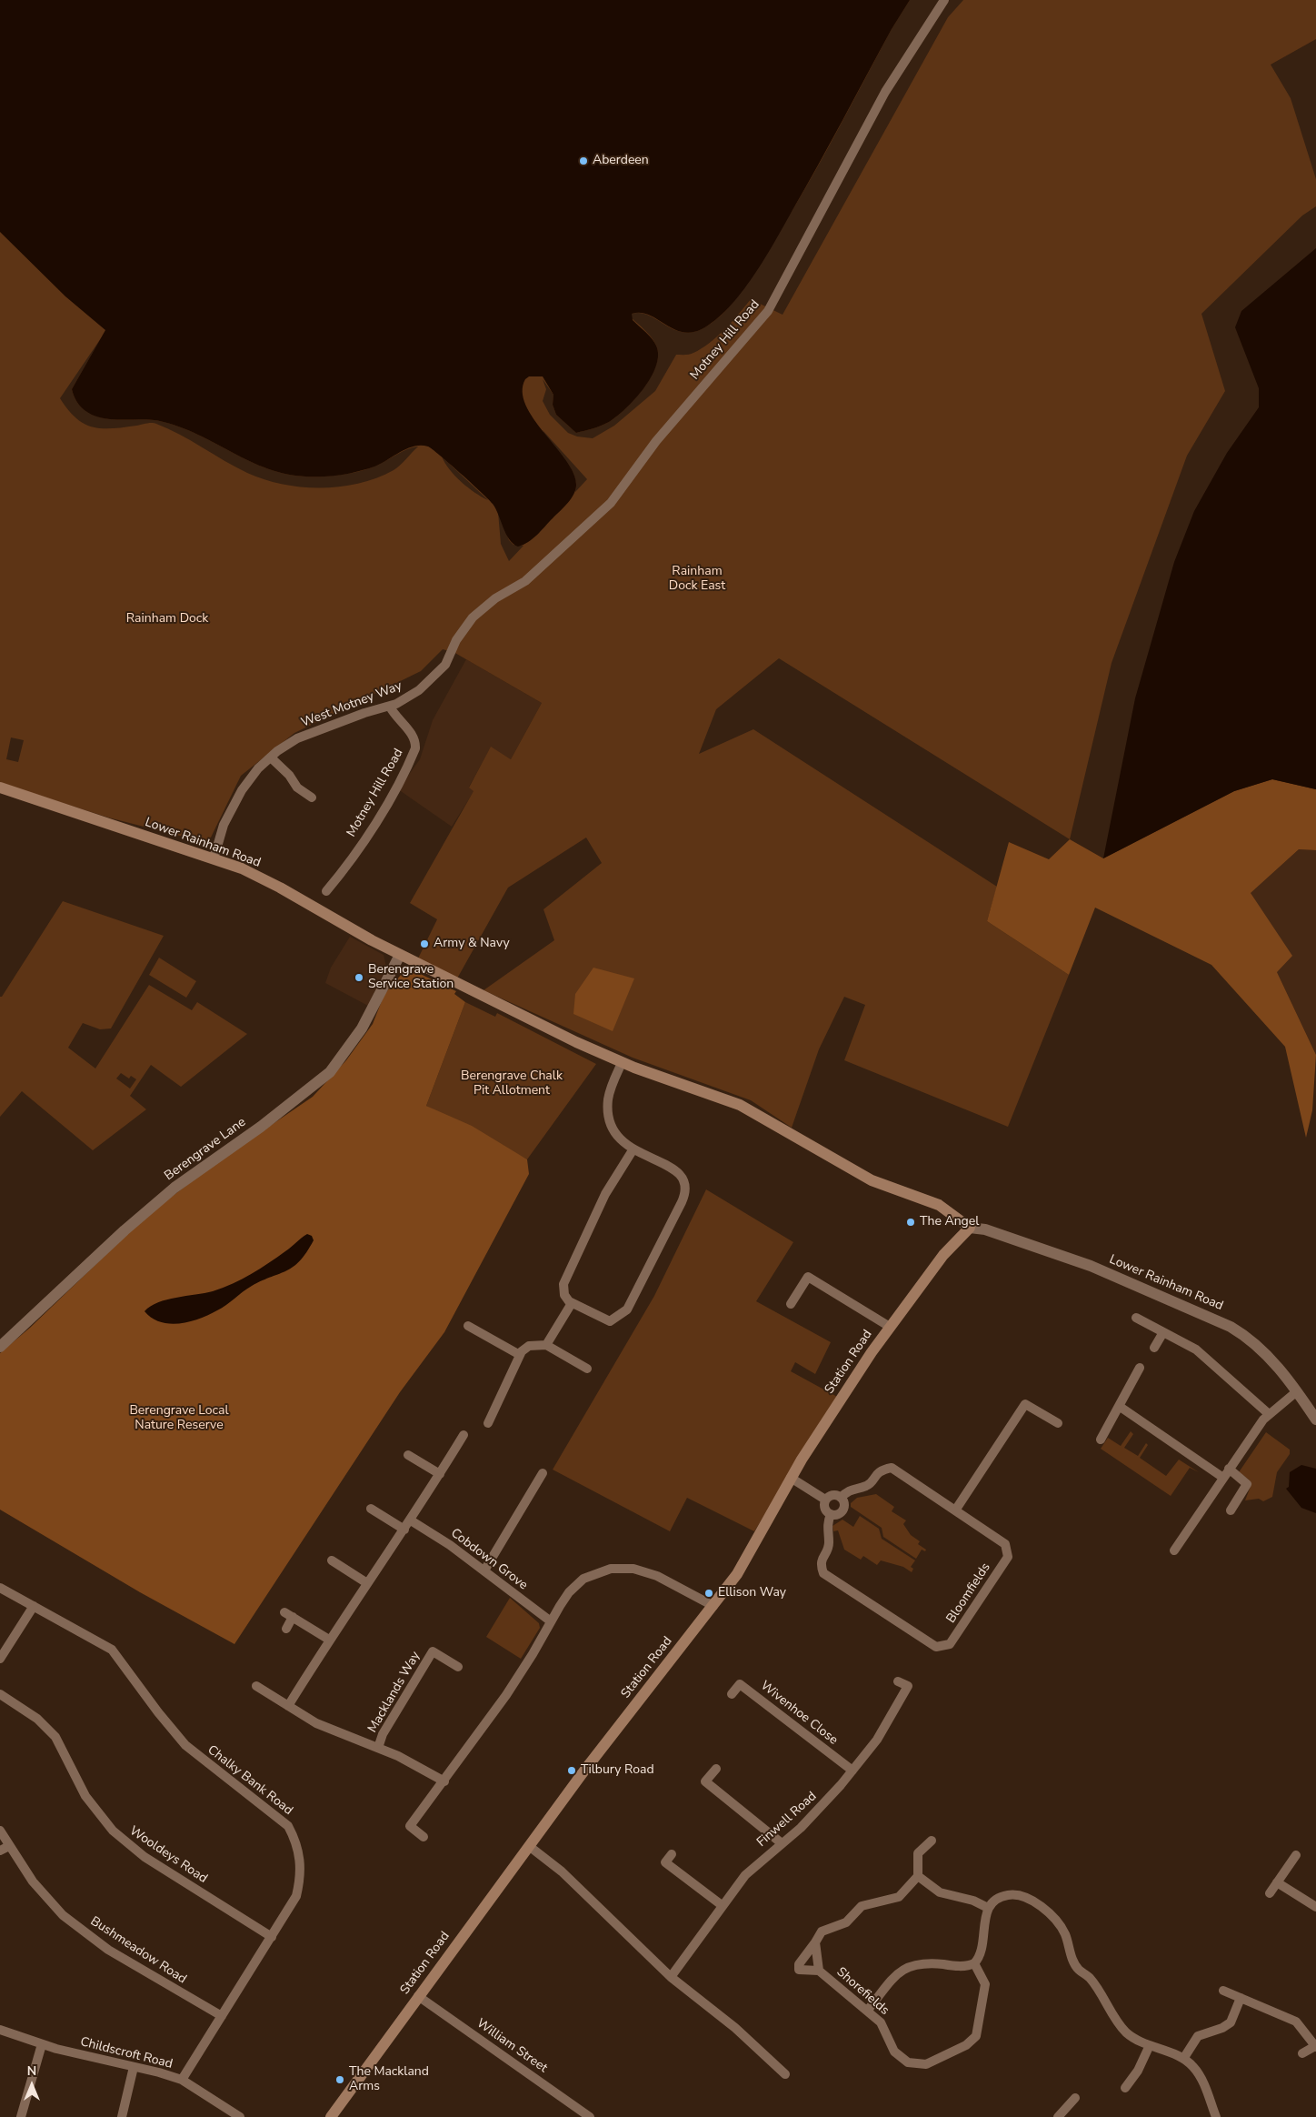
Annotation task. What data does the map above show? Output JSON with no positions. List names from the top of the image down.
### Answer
{
  "streets": {
    "main road": ["Lower Rainham Road", "Station Road"],
    "street": [
      "Motney Hill Road",
      "West Motney Way",
      "Berengrave Lane",
      "Cobdown Grove",
      "Bloomfields",
      "Macklands Way",
      "Wivenhoe Close",
      "Chalky Bank Road",
      "Finwell Road",
      "Wooldeys Road",
      "Bushmeadow Road",
      "Shorefields",
      "William Street",
      "Childscroft Road"
    ]
  },
  "crossings": [
    ["Motney Hill Road", "West Motney Way"],
    ["West Motney Way", "Lower Rainham Road"],
    ["Lower Rainham Road", "Berengrave Lane"],
    ["Lower Rainham Road", "Station Road"],
    ["Station Road", "William Street"],
    ["Wivenhoe Close", "Finwell Road"],
    ["Chalky Bank Road", "Wooldeys Road"],
    ["Chalky Bank Road", "Bushmeadow Road"],
    ["Chalky Bank Road", "Childscroft Road"]
  ],
  "parks": [
    "Rainham Dock East",
    "Rainham Dock",
    "Berengrave Chalk Pit Allotment",
    "Berengrave Local Nature Reserve"
  ],
  "places": [
    "Aberdeen",
    "Army & Navy",
    "Berengrave Service Station",
    "The Angel",
    "Ellison Way",
    "Tilbury Road",
    "The Mackland Arms"
  ],
  "north": "top"
}
